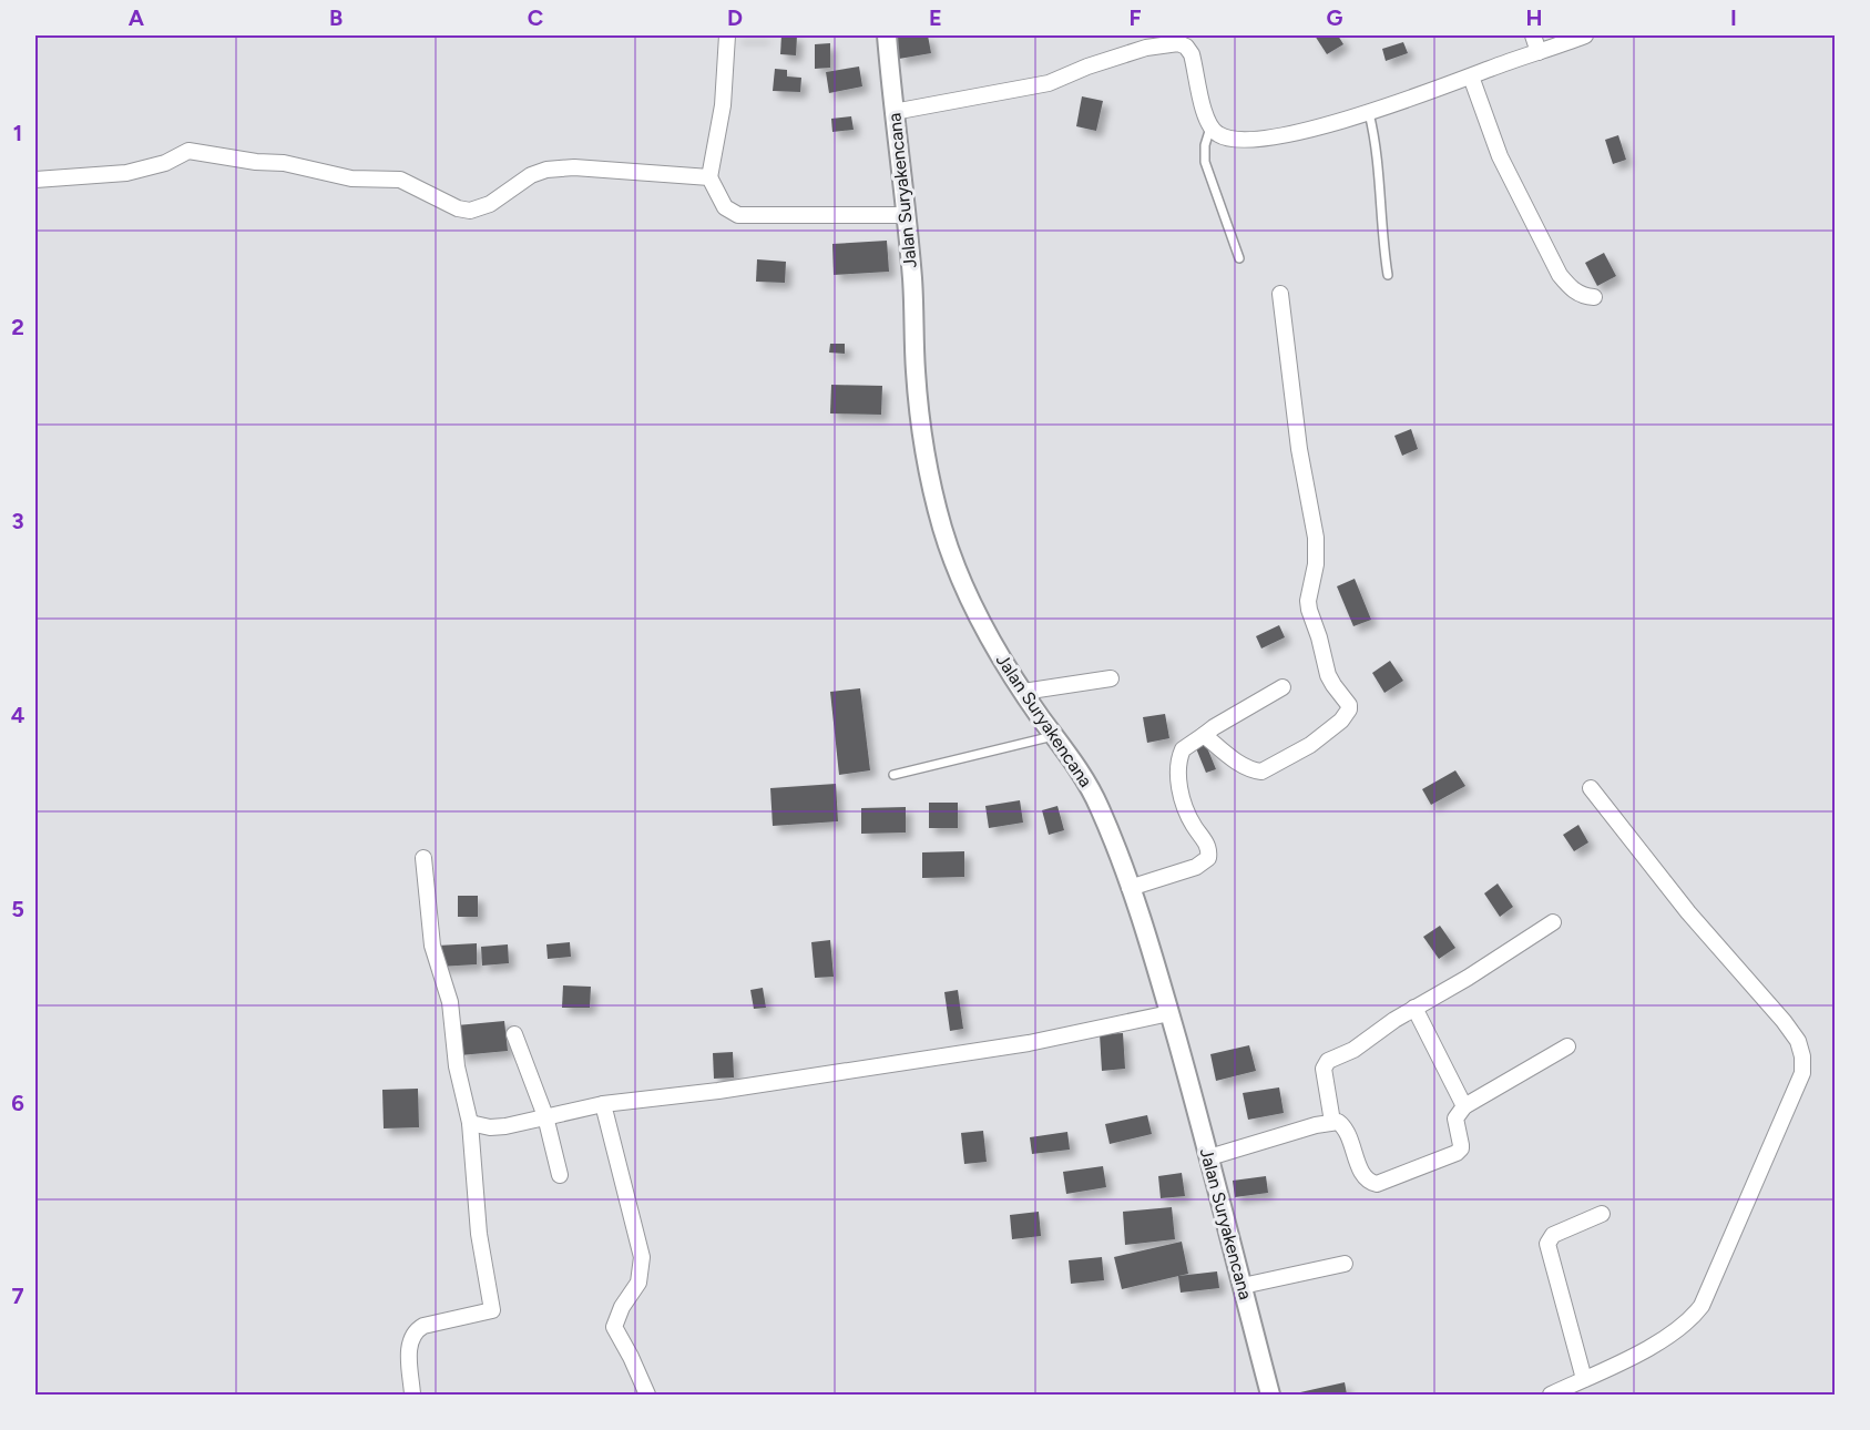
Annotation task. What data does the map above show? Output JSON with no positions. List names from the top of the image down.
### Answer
{
  "streets": {
    "street": ["Jalan Suryakencana"]
  },
  "grid": {
    "columns": [
      "A",
      "B",
      "C",
      "D",
      "E",
      "F",
      "G",
      "H",
      "I"
    ],
    "rows": [
      "1",
      "2",
      "3",
      "4",
      "5",
      "6",
      "7"
    ]
  }
}
